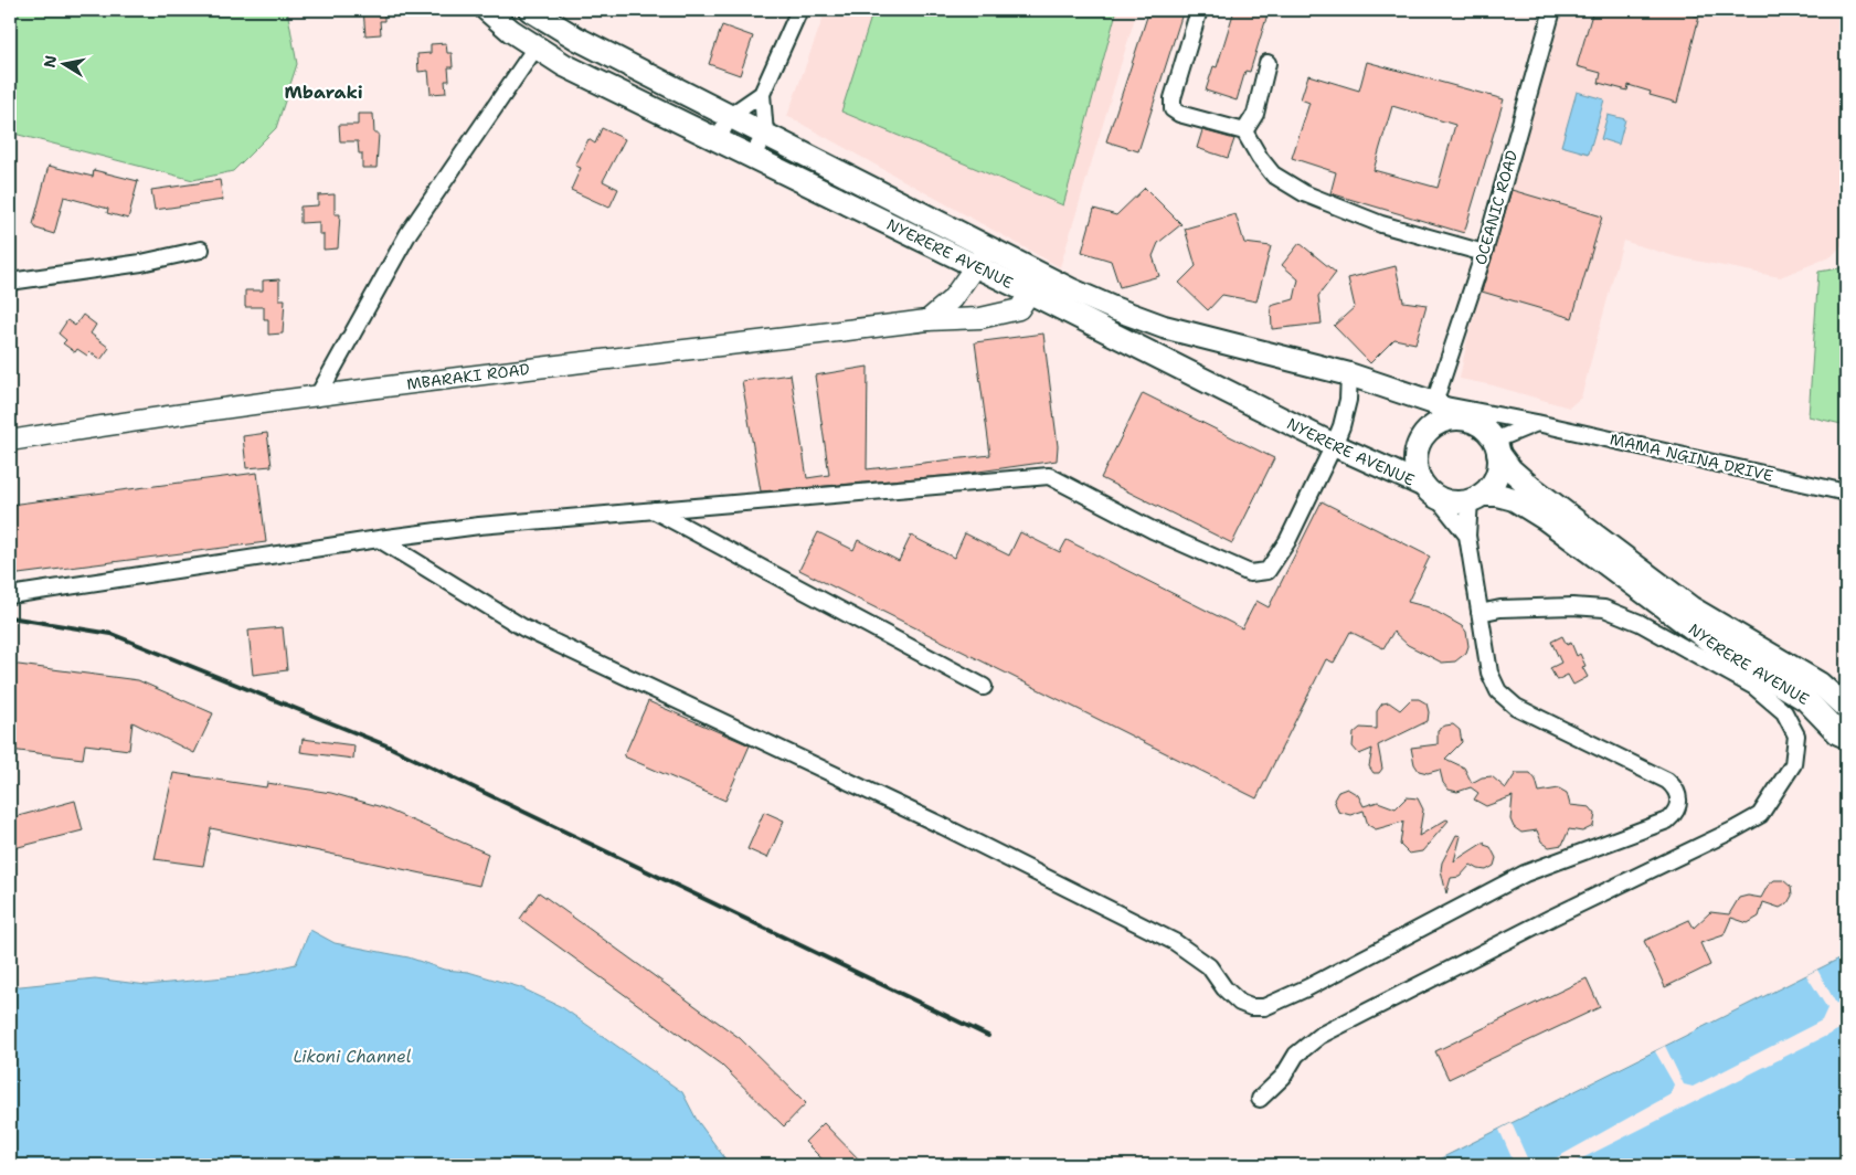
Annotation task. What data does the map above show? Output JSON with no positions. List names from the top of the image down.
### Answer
{
  "streets": {
    "highway": ["NYERERE AVENUE"],
    "main road": ["MBARAKI ROAD"],
    "street": ["OCEANIC ROAD", "MAMA NGINA DRIVE"]
  },
  "crossings": [
    ["OCEANIC ROAD", "NYERERE AVENUE"],
    ["OCEANIC ROAD", "MAMA NGINA DRIVE"],
    ["NYERERE AVENUE", "MBARAKI ROAD"],
    ["NYERERE AVENUE", "MAMA NGINA DRIVE"]
  ],
  "districts": ["Mbaraki"],
  "water": ["Likoni Channel"],
  "north": "left"
}
